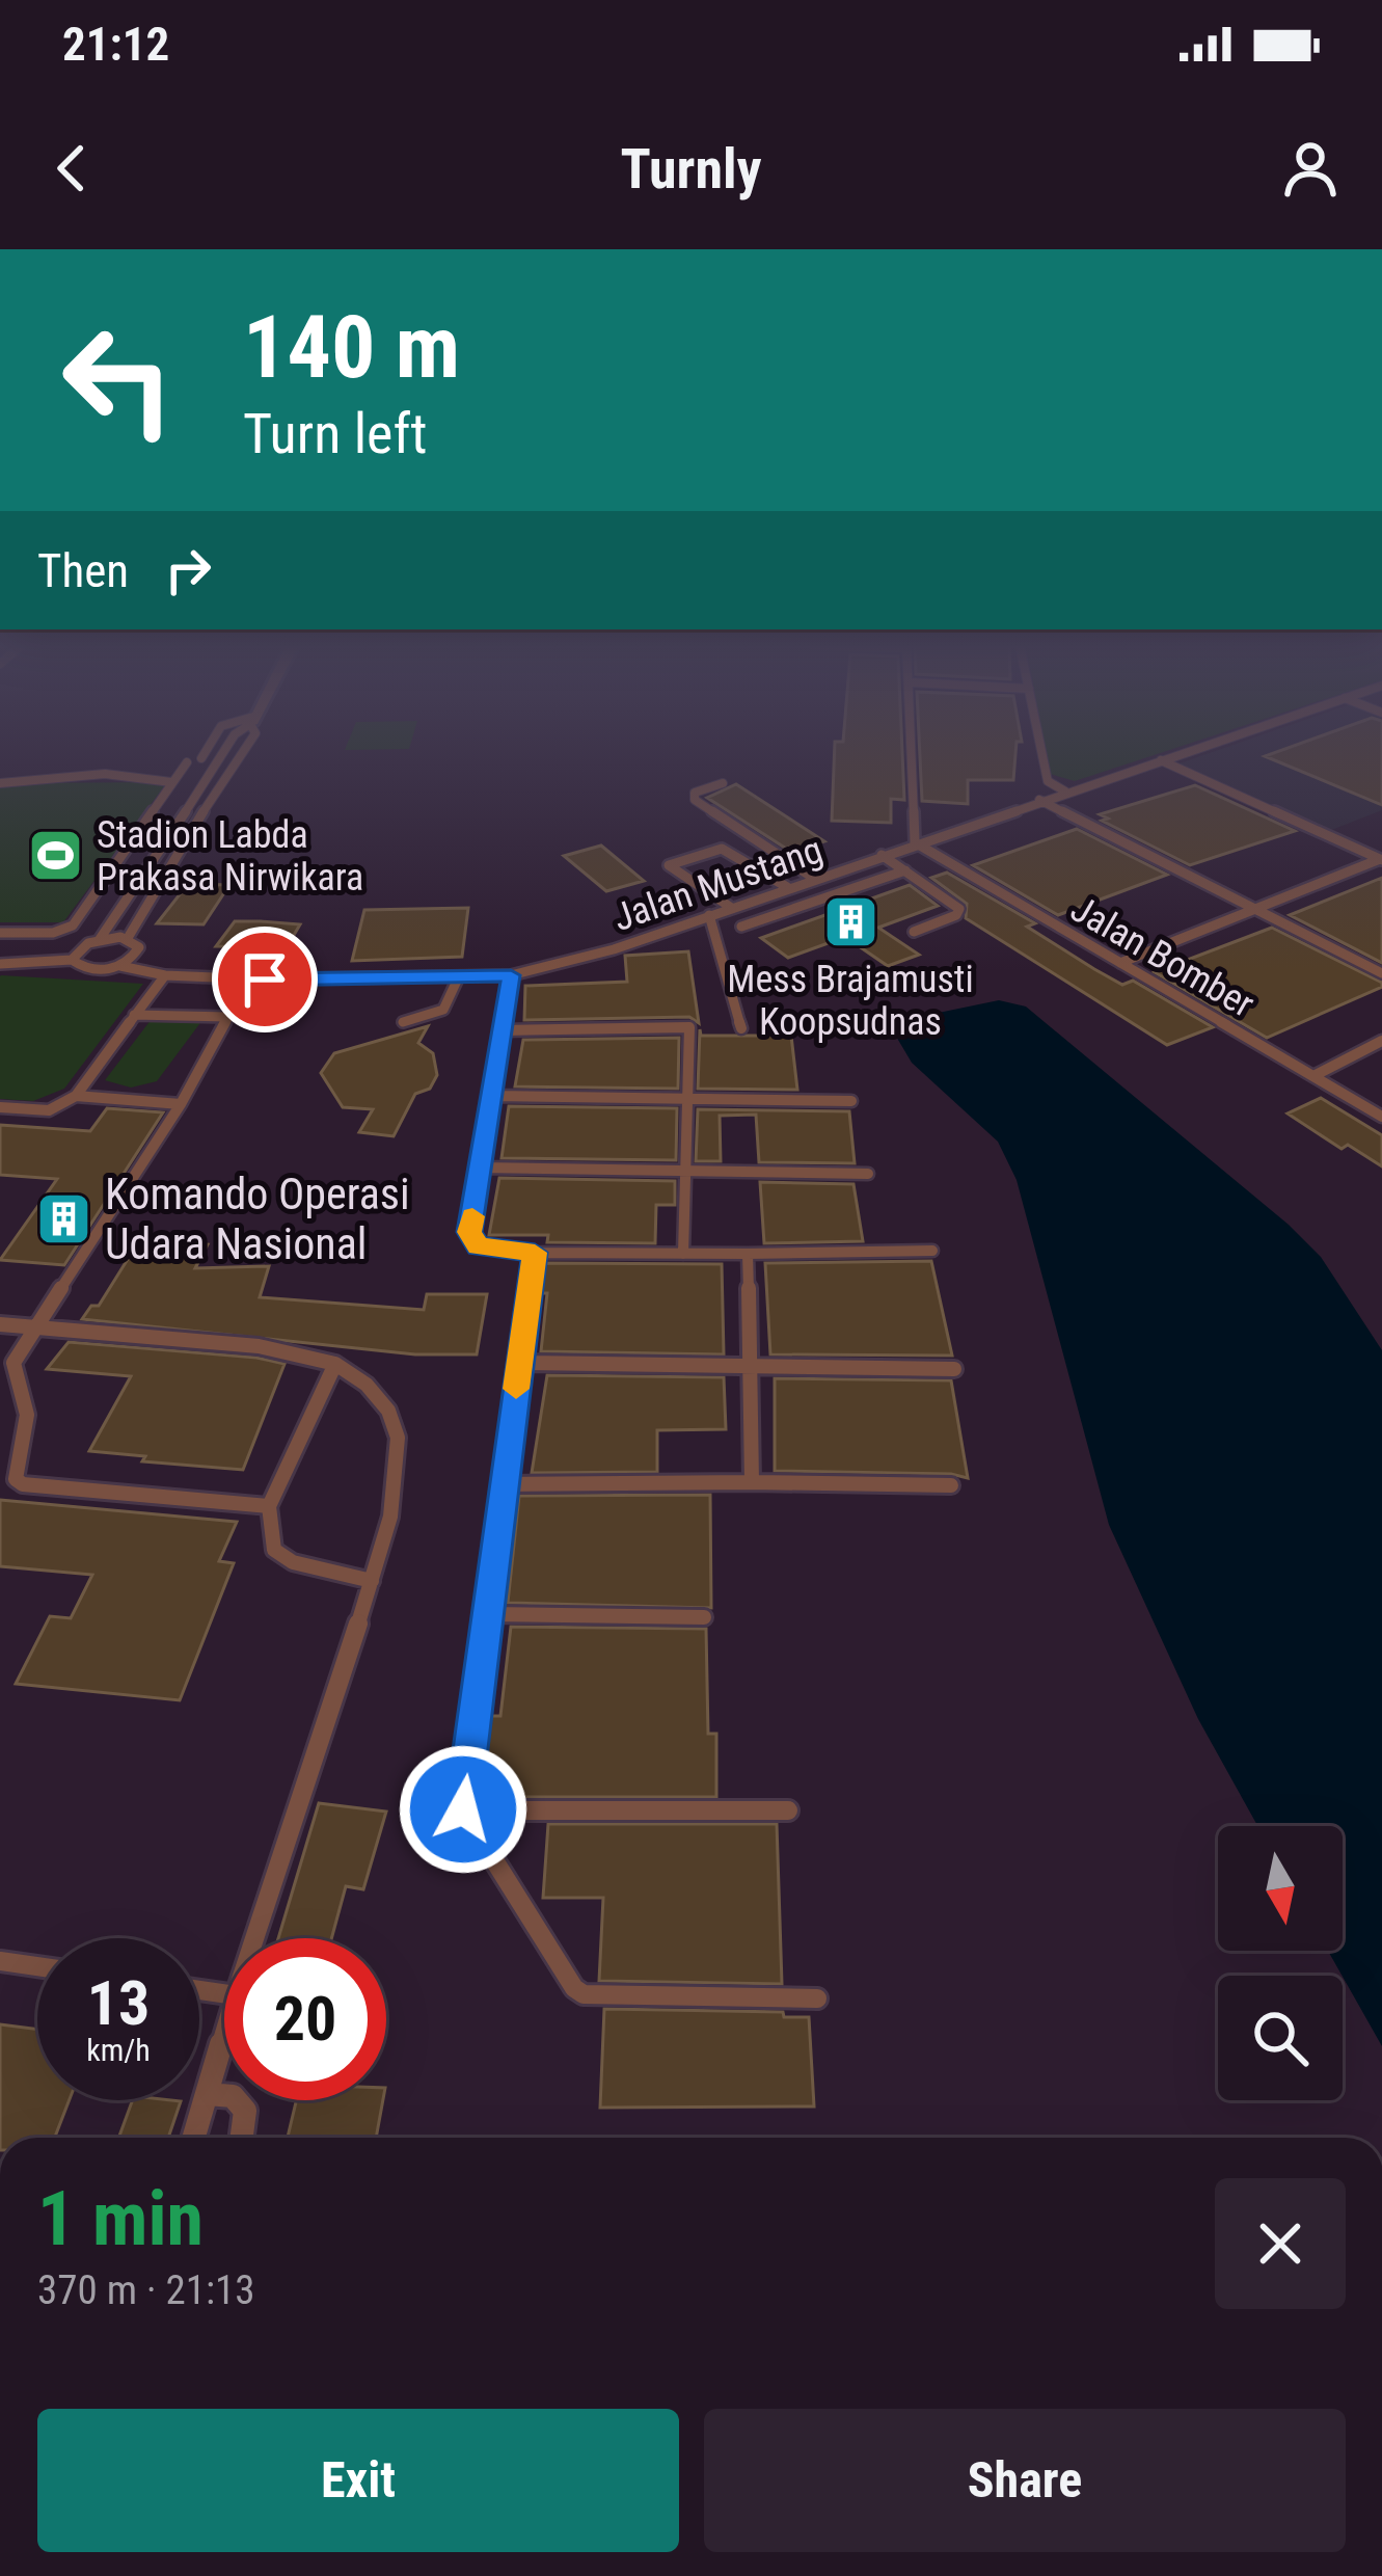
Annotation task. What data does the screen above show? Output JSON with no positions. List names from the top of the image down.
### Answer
{
  "streets": {
    "lane": ["Jalan Mustang", "Jalan Bomber"]
  },
  "crossings": [
    ["Jalan Mustang", "Jalan Bomber"]
  ],
  "places": {
    "sports": ["Stadion Labda Prakasa Nirwikara"],
    "building": ["Mess Brajamusti Koopsudnas", "Komando Operasi Udara Nasional"]
  },
  "north": "bottom",
  "page": {
    "status": "21:12",
    "header": "Turnly",
    "turn": ["140 m", "Turn left"],
    "then": "Then",
    "speed": "13 km/h",
    "limit": "20",
    "heading": ["1 min", "370 m · 21:13"],
    "buttons": ["Exit", "Share"]
  }
}
